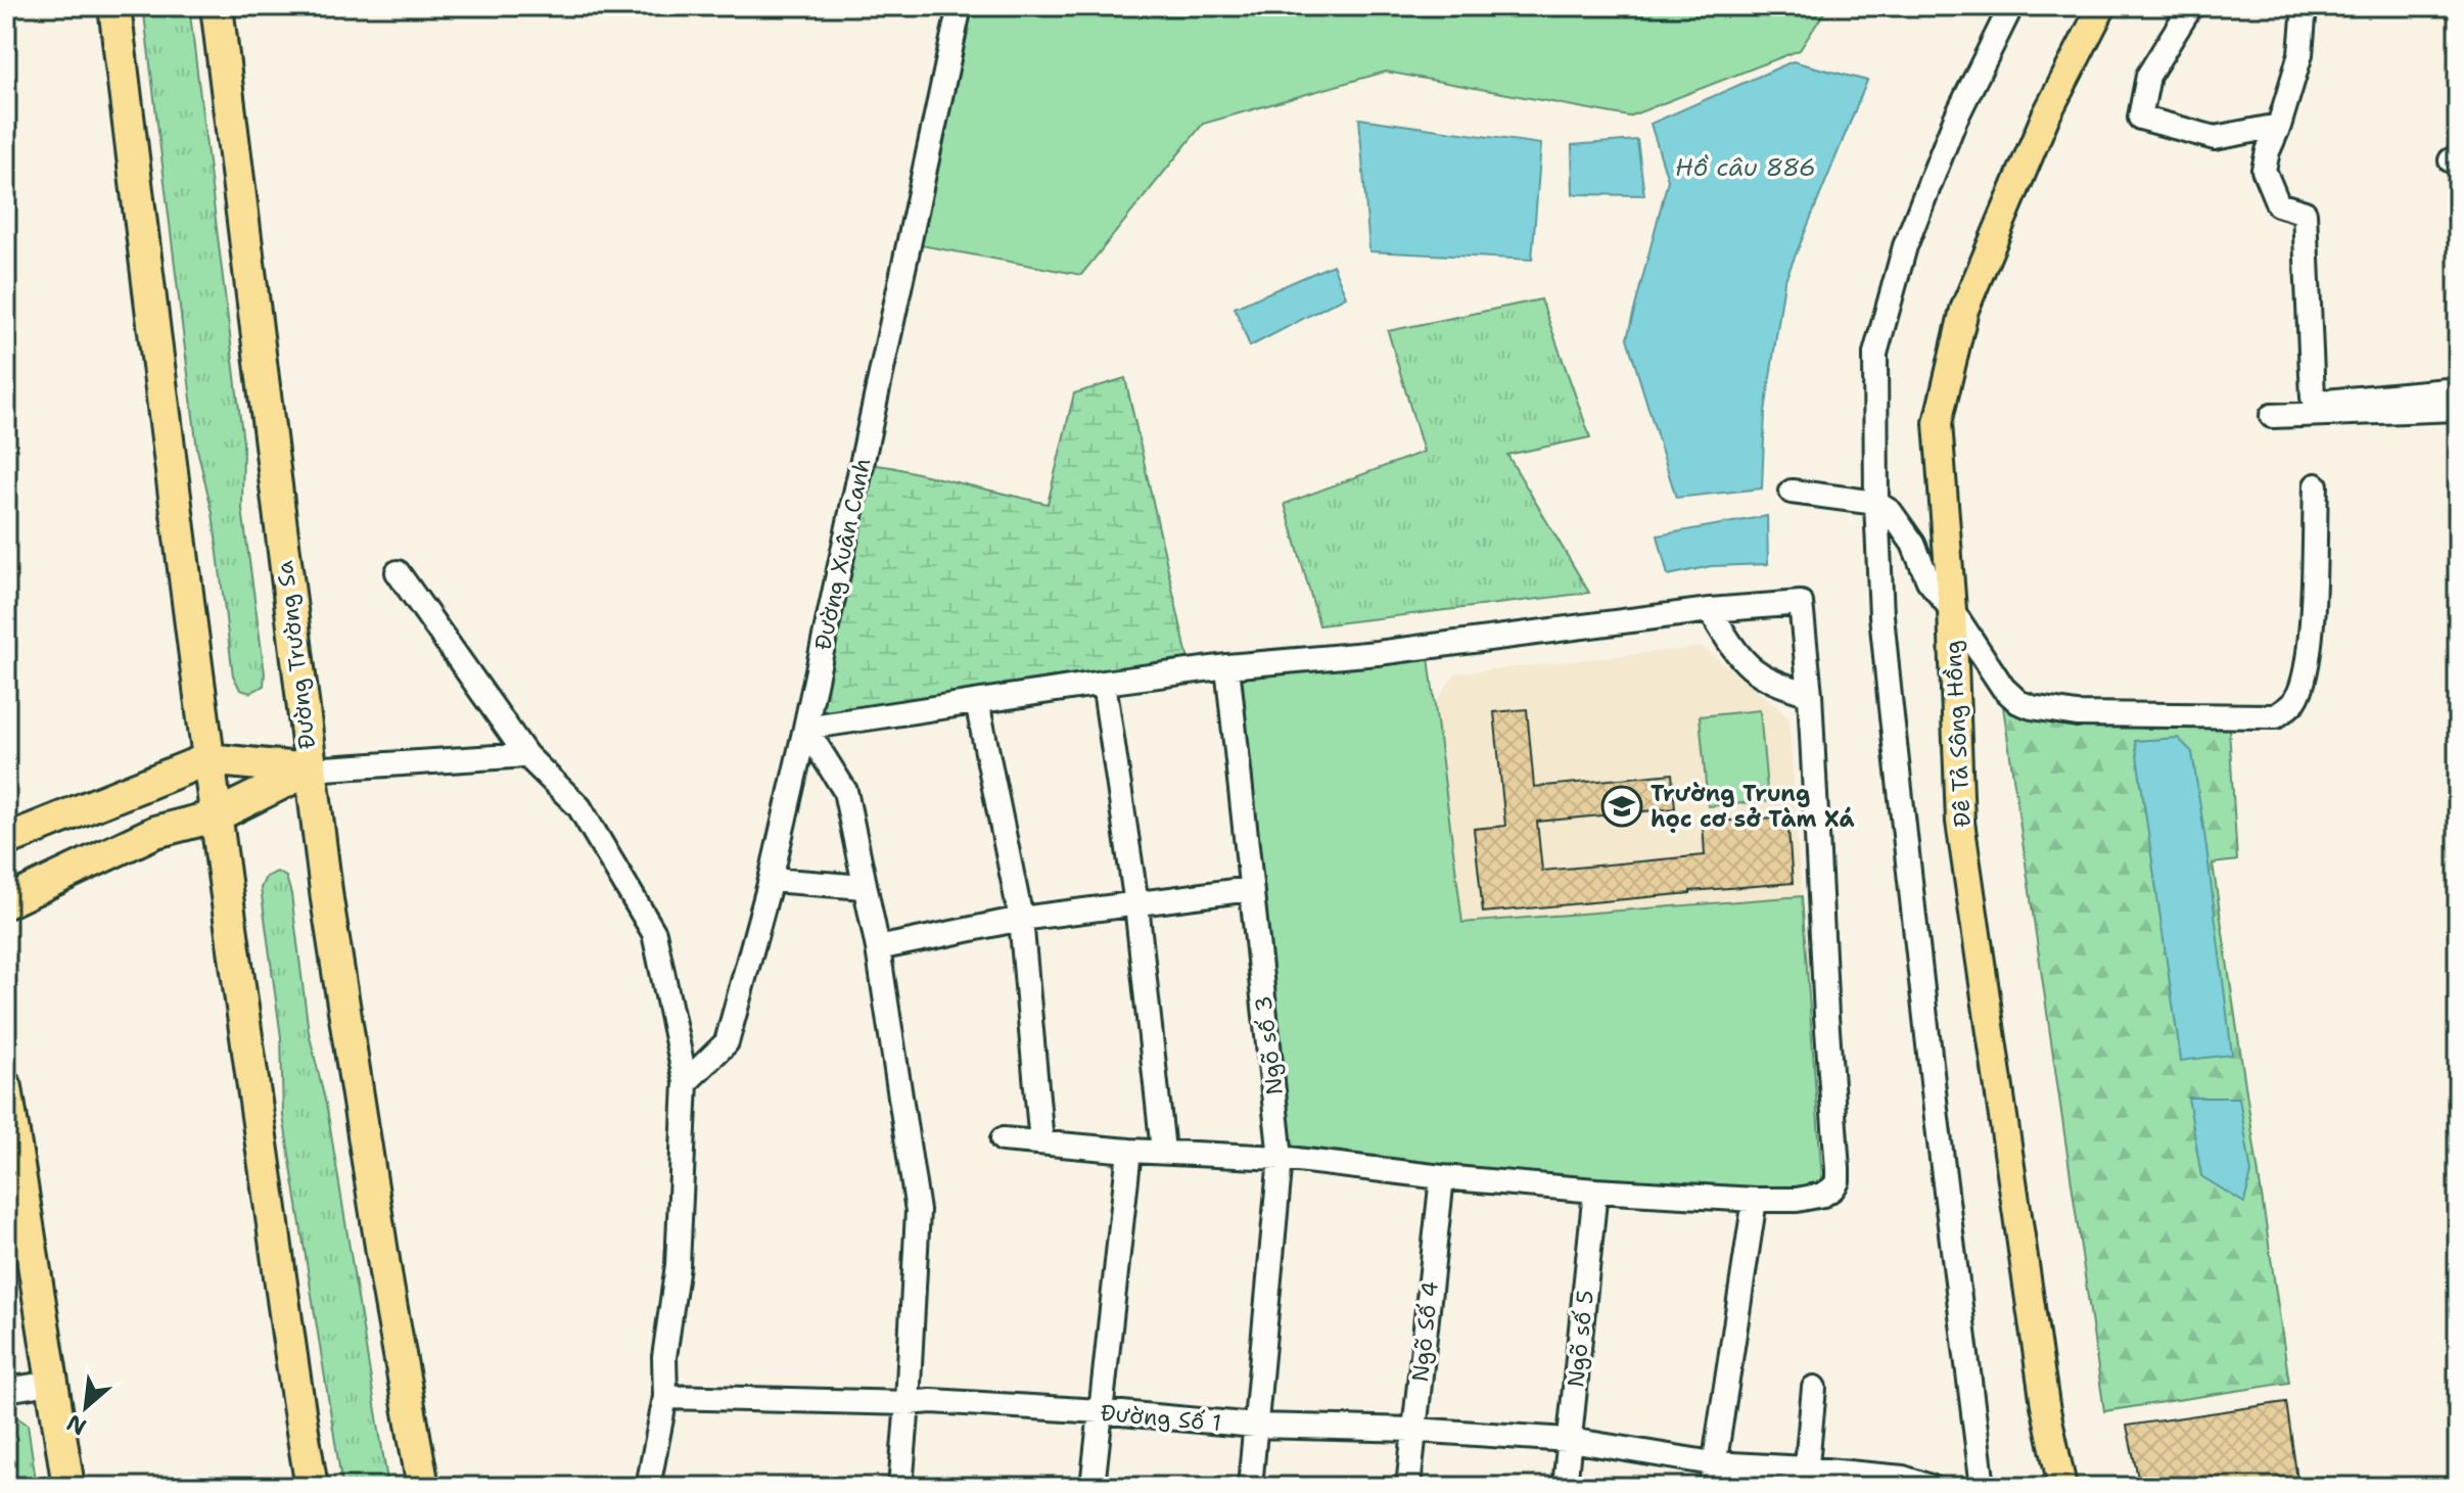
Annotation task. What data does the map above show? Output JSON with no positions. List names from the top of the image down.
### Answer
{
  "streets": {
    "highway": ["Đường Trường Sa"],
    "main road": ["Đê Tả Sông Hồng"],
    "street": [
      "Đường Xuân Canh",
      "Ngõ số 3",
      "Ngõ Số 4",
      "Ngõ số 5",
      "Đường Số 1"
    ]
  },
  "crossings": [
    ["Ngõ số 3", "Đường Số 1"],
    ["Ngõ Số 4", "Đường Số 1"],
    ["Ngõ số 5", "Đường Số 1"]
  ],
  "water": ["Hồ câu 886"],
  "places": {
    "school or university": ["Trường Trung học cơ sở Tàm Xá"]
  },
  "north": "bottom left"
}
